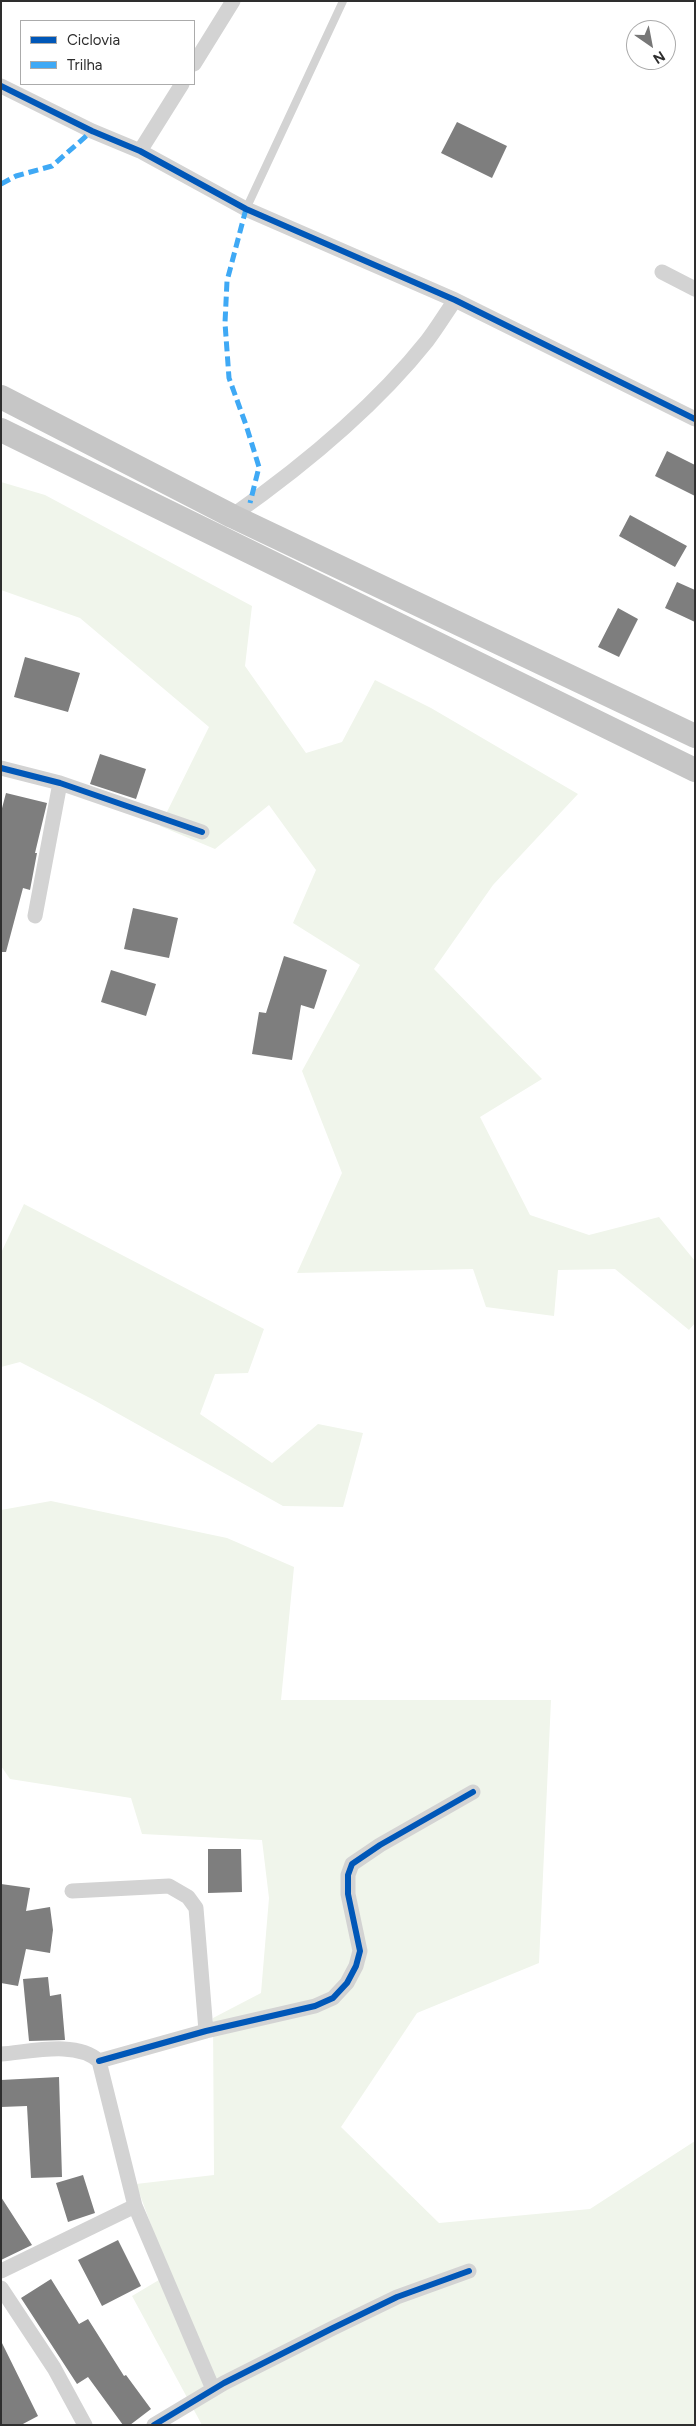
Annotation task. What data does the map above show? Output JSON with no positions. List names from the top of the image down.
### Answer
{
  "legend": ["Ciclovia", "Trilha"],
  "north": "bottom right"
}
